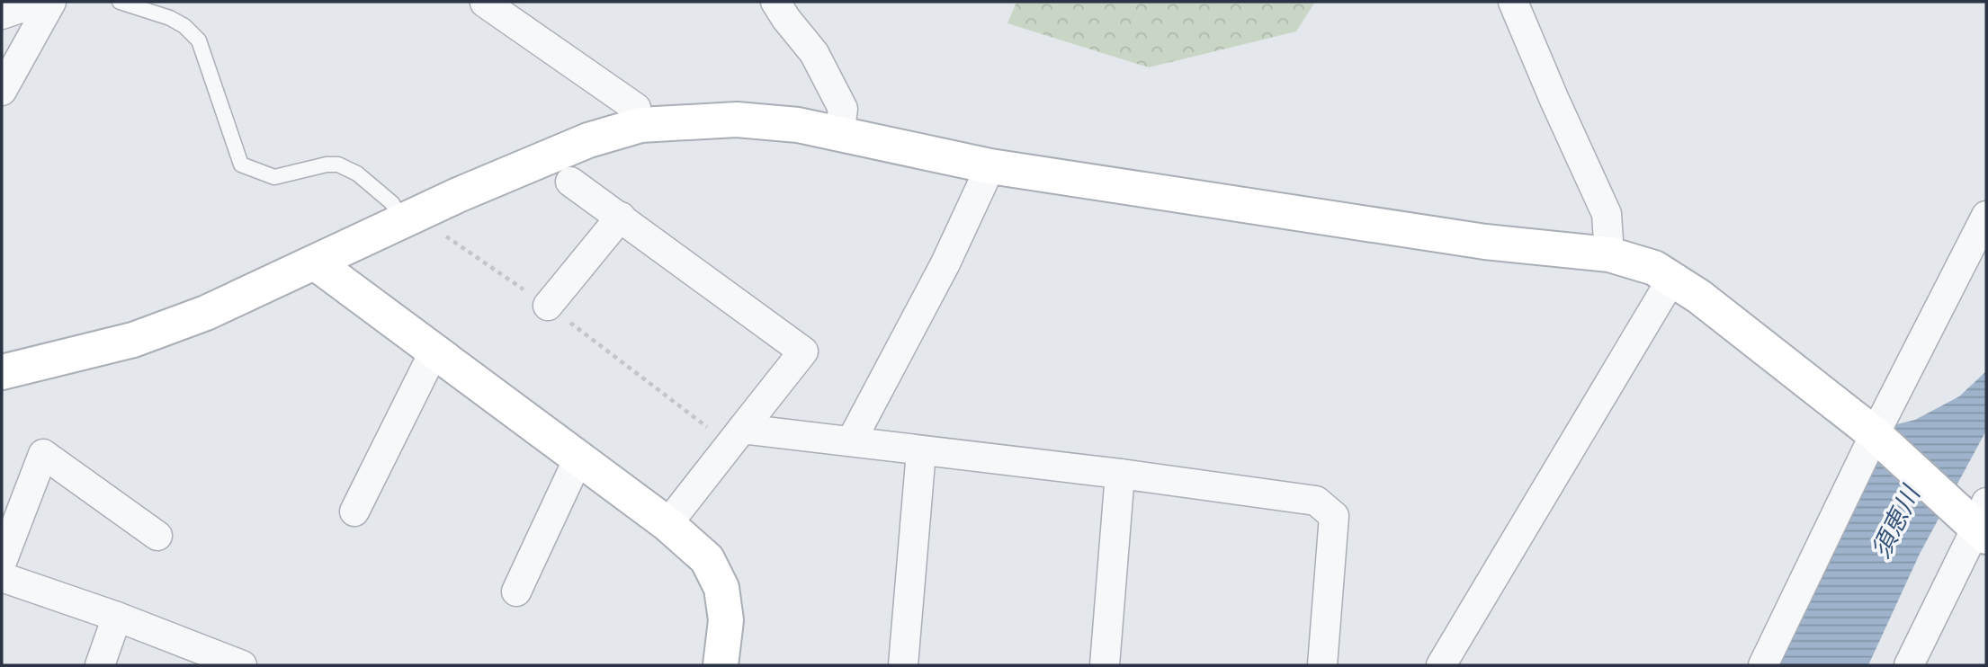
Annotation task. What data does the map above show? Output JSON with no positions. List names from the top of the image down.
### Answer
{
  "water": ["須恵川"]
}
